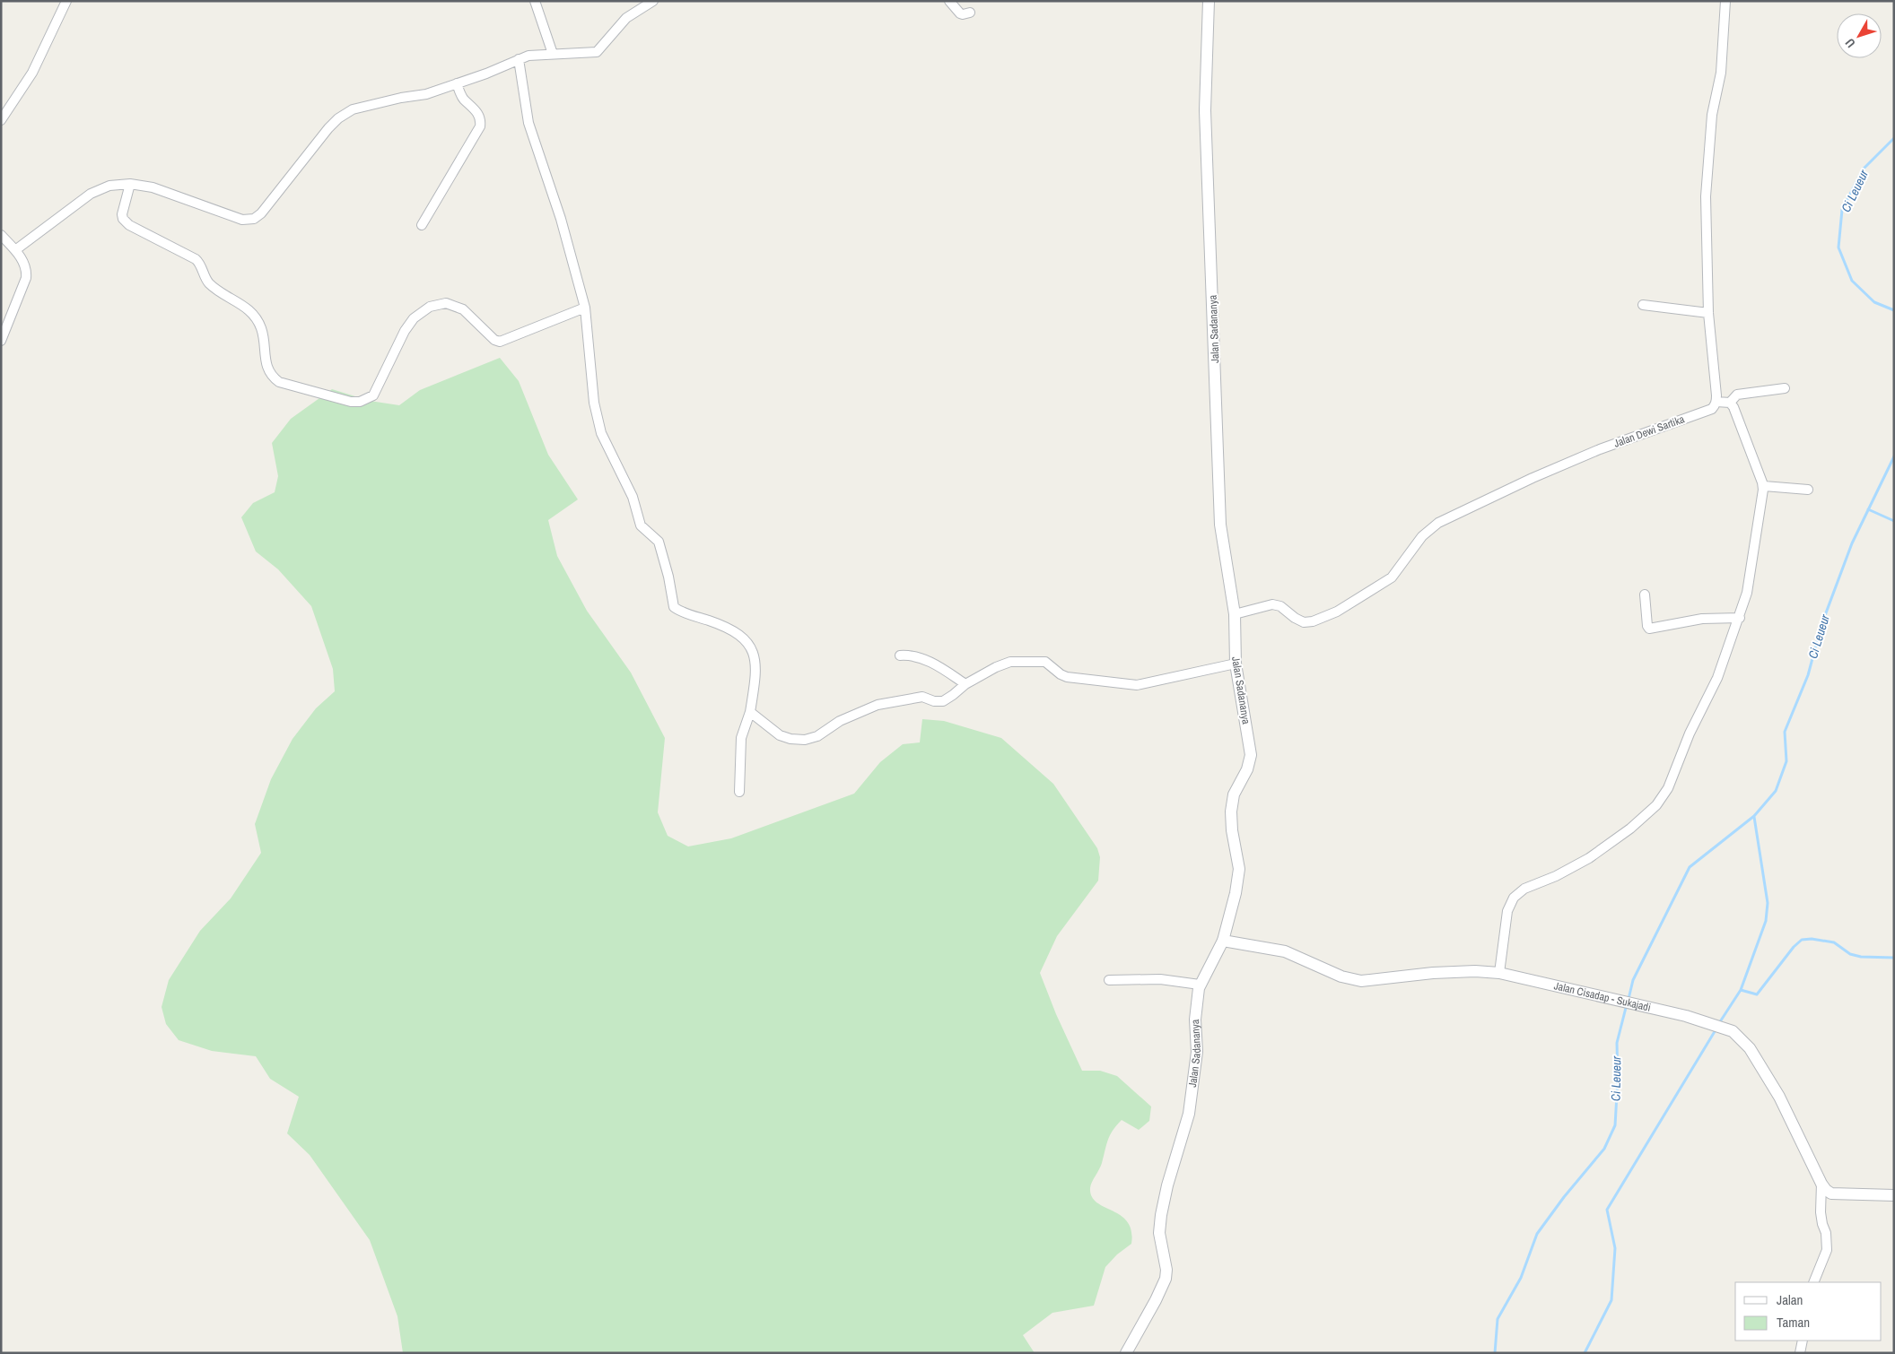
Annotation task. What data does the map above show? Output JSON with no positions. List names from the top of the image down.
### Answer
{
  "streets": {
    "street": ["Jalan Sadananya", "Jalan Dewi Sartika", "Jalan Cisadap - Sukajadi"]
  },
  "crossings": [
    ["Jalan Sadananya", "Jalan Dewi Sartika"],
    ["Jalan Sadananya", "Jalan Cisadap - Sukajadi"]
  ],
  "water": ["Ci Leueur"],
  "legend": ["Jalan", "Taman"],
  "north": "bottom left"
}
